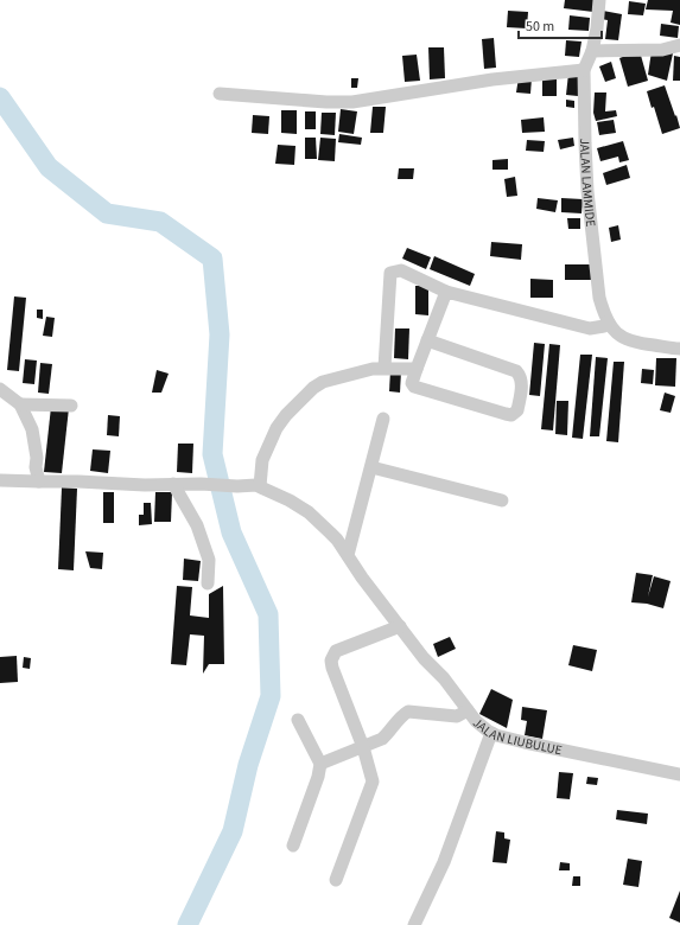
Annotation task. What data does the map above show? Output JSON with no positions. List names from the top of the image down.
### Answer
{
  "streets": {
    "street": ["JALAN LAMMIDE", "JALAN LIUBULUE"]
  },
  "scale_bar": "50 m"
}
